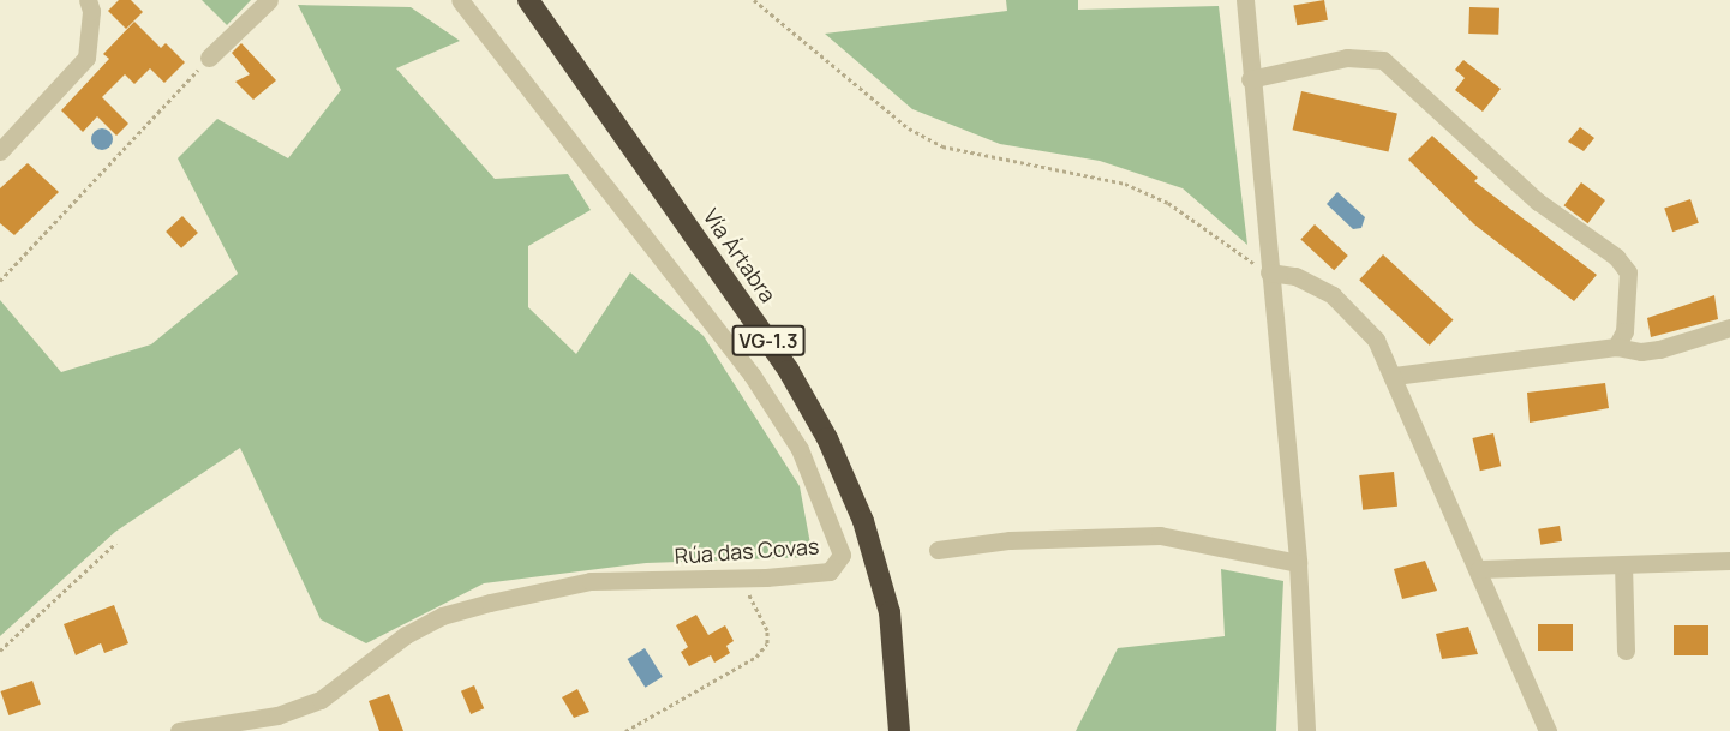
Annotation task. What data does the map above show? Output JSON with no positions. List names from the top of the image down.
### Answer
{
  "streets": {
    "highway": ["Vía Ártabra", "VG-1.3"],
    "street": ["Rúa das Covas"]
  }
}
